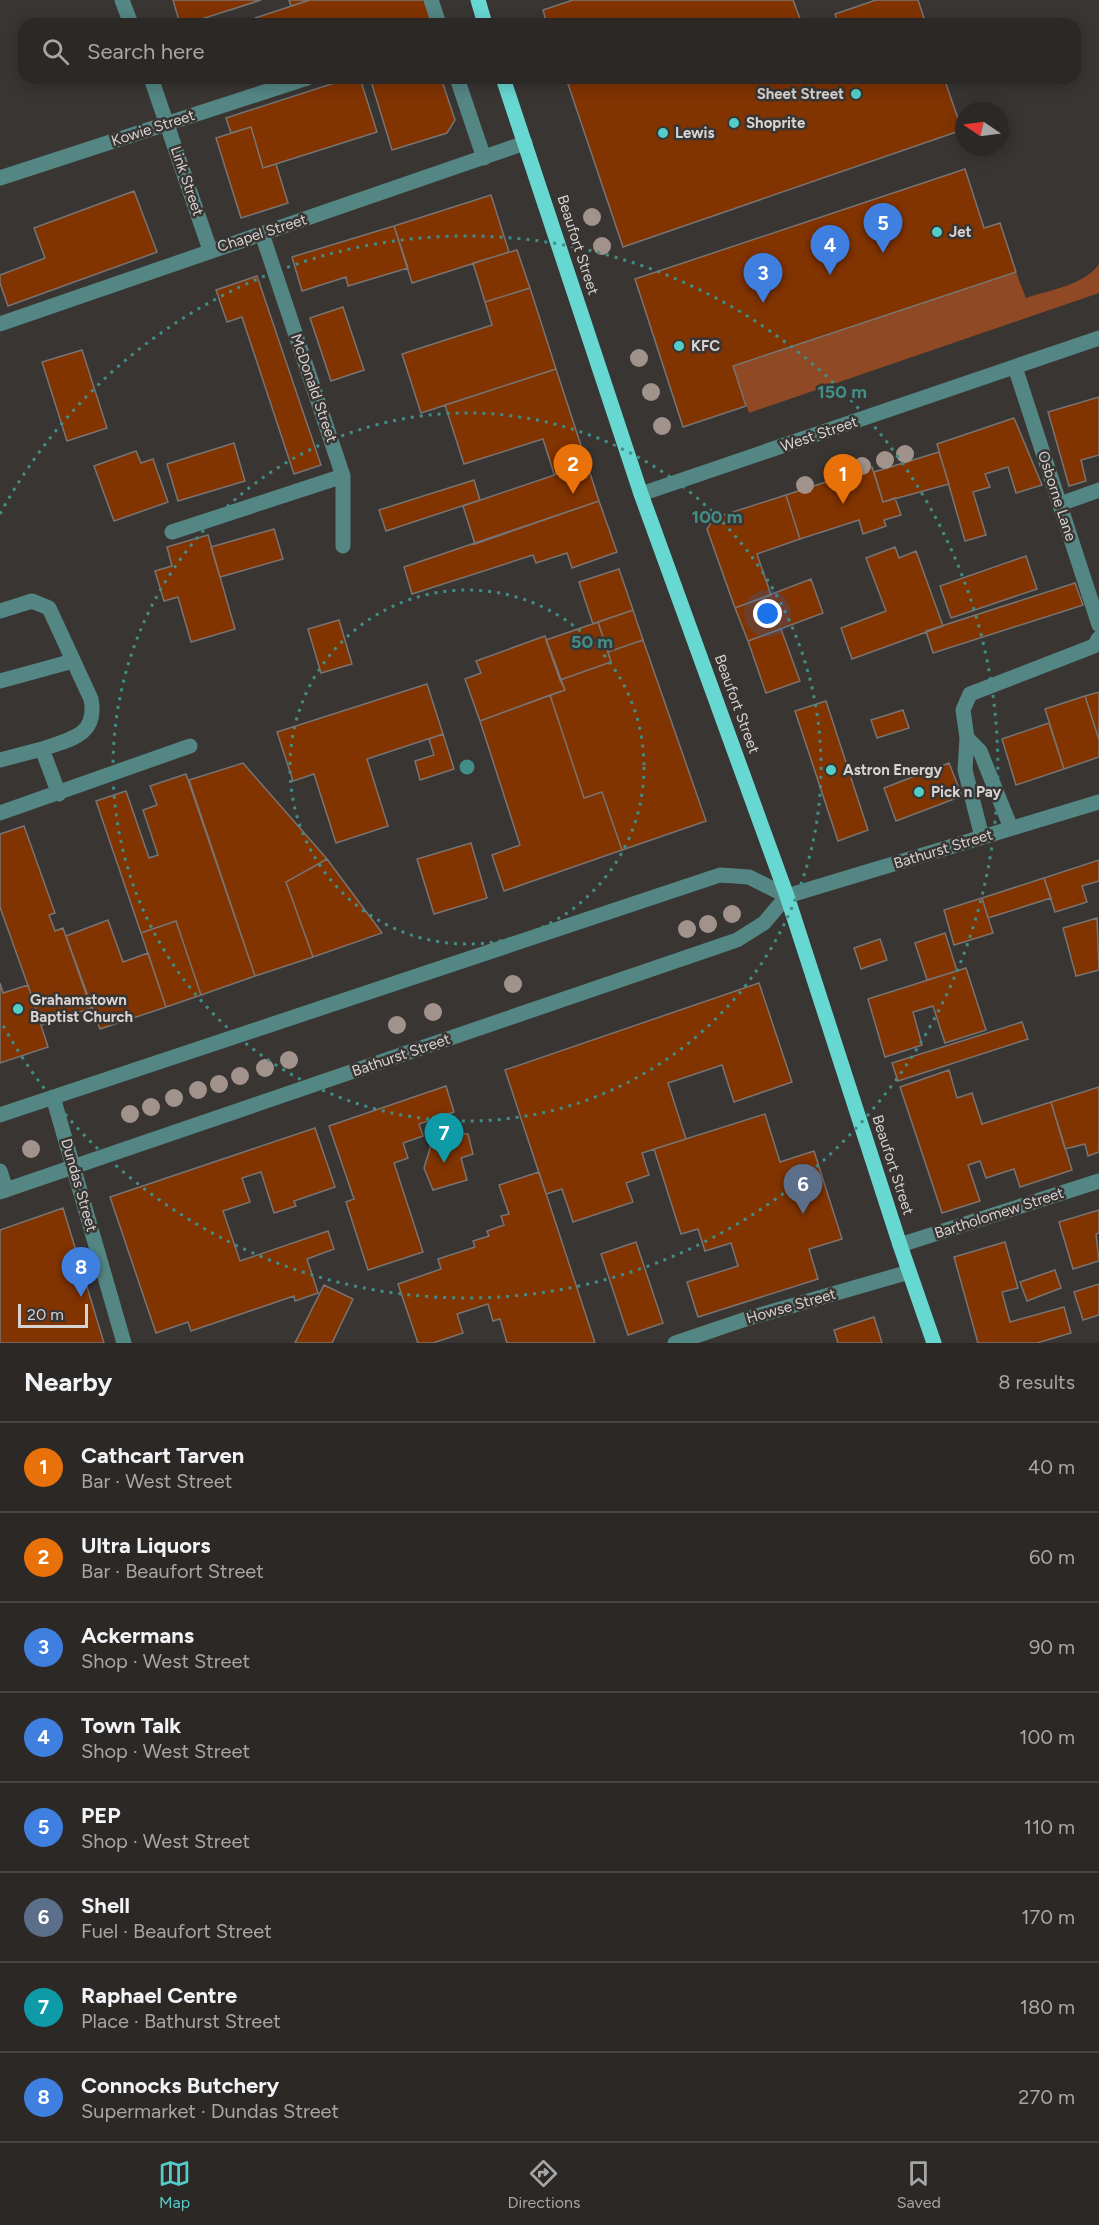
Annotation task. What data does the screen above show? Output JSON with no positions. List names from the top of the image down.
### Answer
{
  "streets": {
    "main road": ["Beaufort Street"],
    "street": [
      "Kowie Street",
      "Link Street",
      "Chapel Street",
      "McDonald Street",
      "West Street",
      "Osborne Lane",
      "Bathurst Street",
      "Dundas Street",
      "Bartholomew Street",
      "Howse Street"
    ]
  },
  "crossings": [
    ["Kowie Street", "Link Street"],
    ["Link Street", "Chapel Street"],
    ["Chapel Street", "Beaufort Street"],
    ["Chapel Street", "McDonald Street"],
    ["Beaufort Street", "West Street"],
    ["Beaufort Street", "Bathurst Street"],
    ["Beaufort Street", "Bartholomew Street"],
    ["Beaufort Street", "Howse Street"],
    ["West Street", "Osborne Lane"],
    ["Bathurst Street", "Dundas Street"]
  ],
  "places": [
    "Sheet Street",
    "Shoprite",
    "Lewis",
    "Jet",
    "KFC",
    "Astron Energy",
    "Pick n Pay",
    "Grahamstown Baptist Church"
  ],
  "scale_bar": "20 m",
  "north": "left",
  "page": {
    "search": "Search here",
    "pins": [
      "5",
      "4",
      "3",
      "2",
      "1",
      "7",
      "6",
      "8"
    ],
    "scale": "20 m",
    "heading": ["Nearby", "8 results"],
    "list": [
      {
        "mark": "1",
        "name": "Cathcart Tarven",
        "note": "Bar · West Street",
        "value": "40 m"
      },
      {
        "mark": "2",
        "name": "Ultra Liquors",
        "note": "Bar · Beaufort Street",
        "value": "60 m"
      },
      {
        "mark": "3",
        "name": "Ackermans",
        "note": "Shop · West Street",
        "value": "90 m"
      },
      {
        "mark": "4",
        "name": "Town Talk",
        "note": "Shop · West Street",
        "value": "100 m"
      },
      {
        "mark": "5",
        "name": "PEP",
        "note": "Shop · West Street",
        "value": "110 m"
      },
      {
        "mark": "6",
        "name": "Shell",
        "note": "Fuel · Beaufort Street",
        "value": "170 m"
      },
      {
        "mark": "7",
        "name": "Raphael Centre",
        "note": "Place · Bathurst Street",
        "value": "180 m"
      },
      {
        "mark": "8",
        "name": "Connocks Butchery",
        "note": "Supermarket · Dundas Street",
        "value": "270 m"
      }
    ],
    "nav": ["Map", "Directions", "Saved"]
  },
  "rings": ["150 m", "100 m", "50 m"]
}
